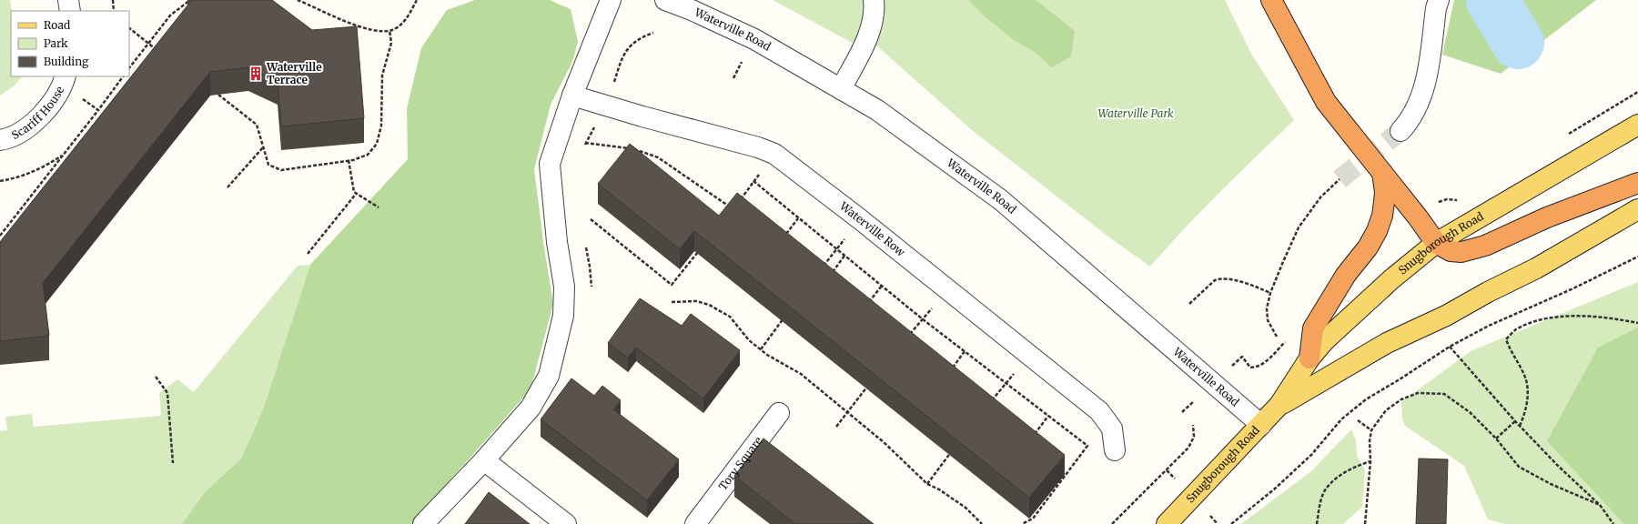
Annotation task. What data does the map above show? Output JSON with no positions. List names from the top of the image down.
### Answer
{
  "streets": {
    "main road": ["Snugborough Road"],
    "street": [
      "Waterville Road",
      "Scariff House",
      "Waterville Row",
      "Tory Square"
    ]
  },
  "crossings": [
    ["Waterville Road", "Snugborough Road"]
  ],
  "parks": ["Waterville Park"],
  "places": {
    "building": ["Waterville Terrace"]
  },
  "legend": ["Road", "Park", "Building"]
}
